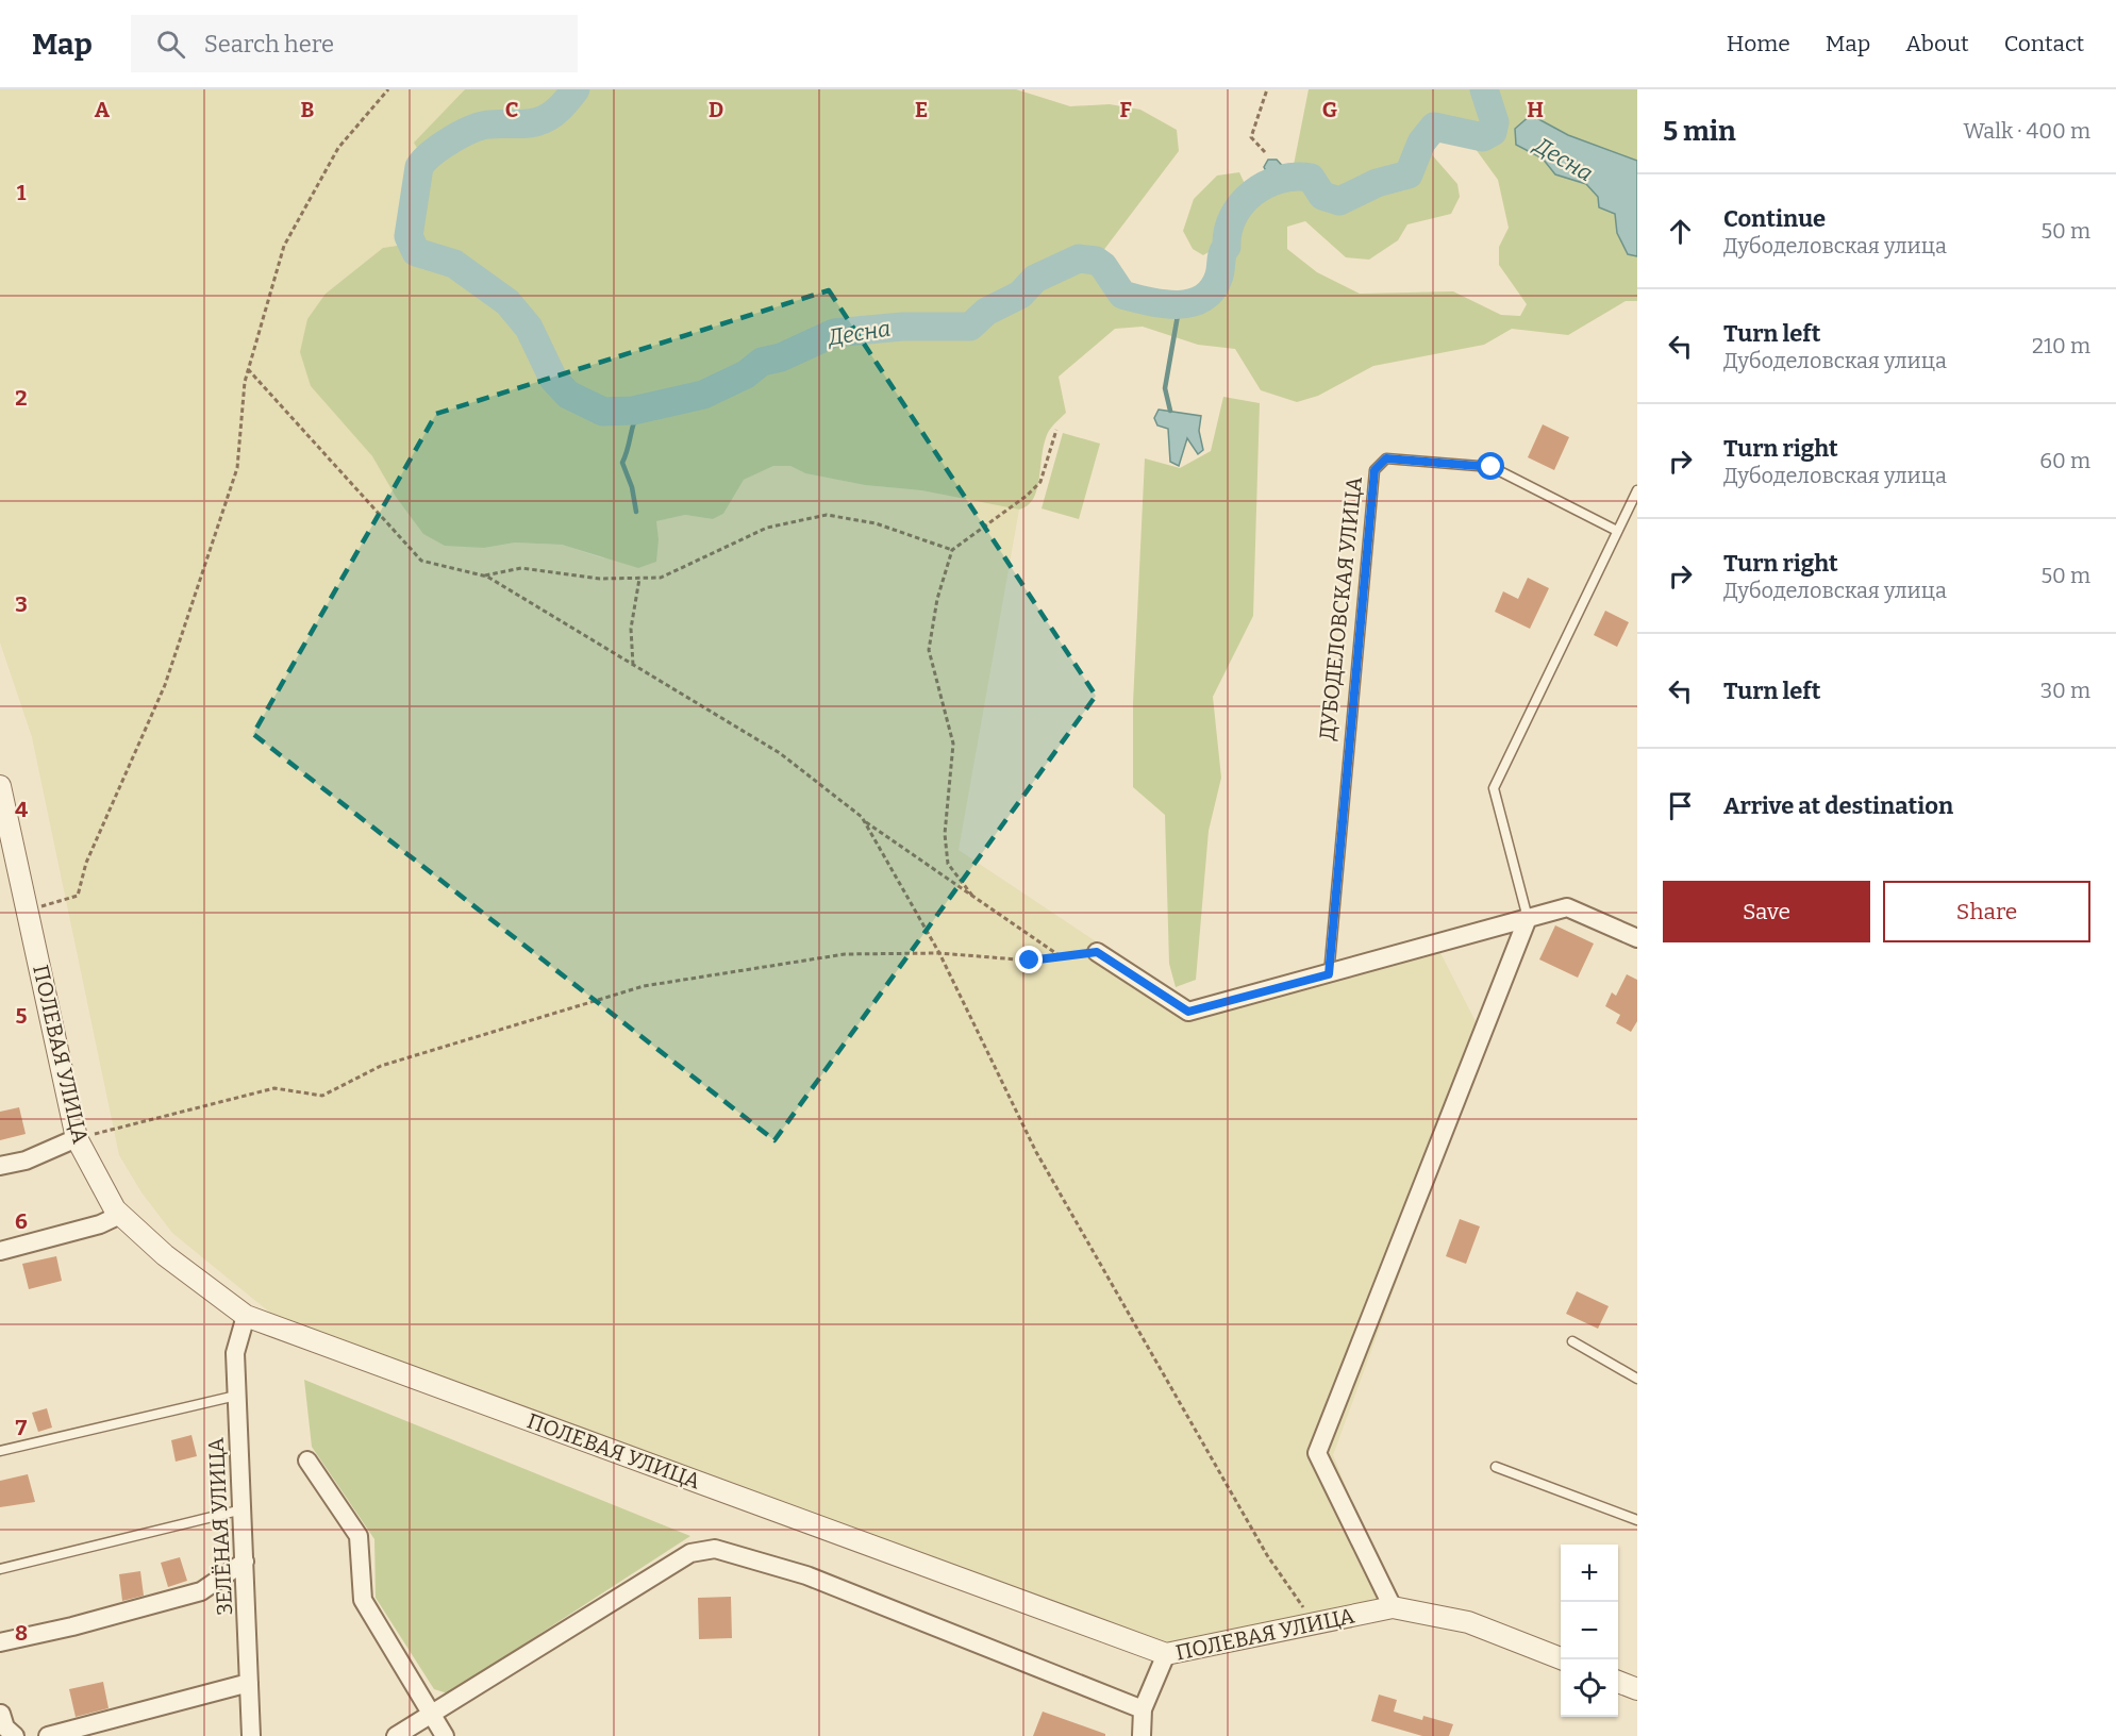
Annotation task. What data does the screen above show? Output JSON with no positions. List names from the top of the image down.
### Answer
{
  "streets": {
    "street": ["ПОЛЕВАЯ УЛИЦА", "ЗЕЛЁНАЯ УЛИЦА"],
    "lane": ["ДУБОДЕЛОВСКАЯ УЛИЦА"]
  },
  "crossings": [
    ["ПОЛЕВАЯ УЛИЦА", "ЗЕЛЁНАЯ УЛИЦА"]
  ],
  "water": ["Десна"],
  "page": {
    "header": "Map",
    "search": "Search here",
    "nav": [
      "Home",
      "Map",
      "About",
      "Contact"
    ],
    "heading": ["5 min", "Walk · 400 m"],
    "list": [
      ["Continue", "Дубоделовская улица", "50 m"],
      ["Turn left", "Дубоделовская улица", "210 m"],
      ["Turn right", "Дубоделовская улица", "60 m"],
      ["Turn right", "Дубоделовская улица", "50 m"],
      ["Turn left", "30 m"],
      "Arrive at destination"
    ],
    "buttons": ["Save", "Share"],
    "map_buttons": ["+", "−"]
  },
  "grid": {
    "columns": [
      "A",
      "B",
      "C",
      "D",
      "E",
      "F",
      "G",
      "H"
    ],
    "rows": [
      "1",
      "2",
      "3",
      "4",
      "5",
      "6",
      "7",
      "8"
    ]
  }
}
